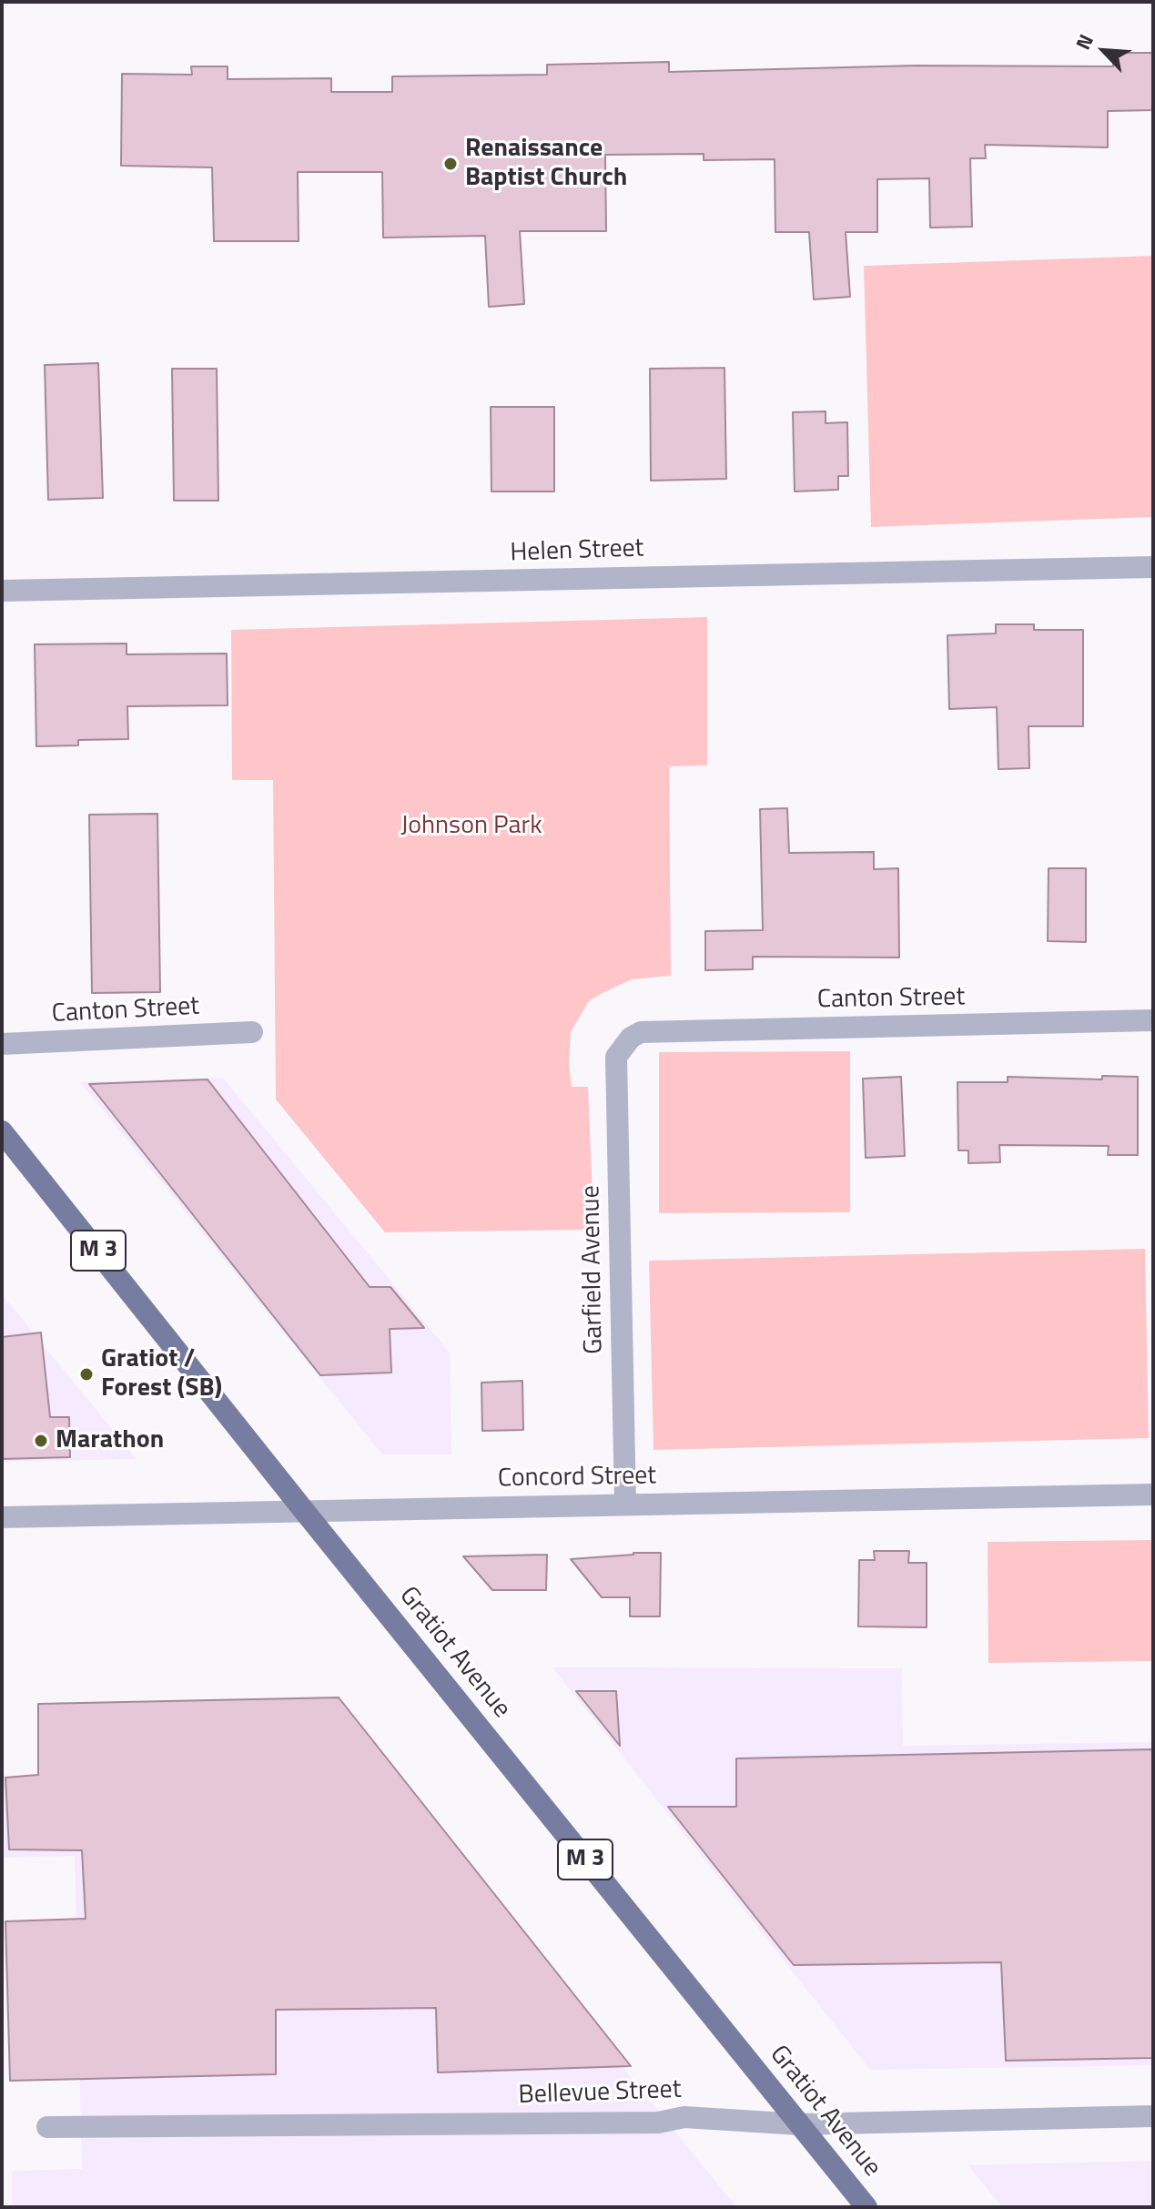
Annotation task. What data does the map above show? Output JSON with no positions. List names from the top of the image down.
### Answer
{
  "streets": {
    "main road": ["M 3", "Gratiot Avenue"],
    "street": [
      "Helen Street",
      "Canton Street",
      "Garfield Avenue",
      "Concord Street",
      "Bellevue Street"
    ]
  },
  "crossings": [
    ["Canton Street", "Garfield Avenue"],
    ["Garfield Avenue", "Concord Street"],
    ["Concord Street", "Gratiot Avenue"],
    ["Gratiot Avenue", "Bellevue Street"]
  ],
  "parks": ["Johnson Park"],
  "places": ["Renaissance Baptist Church", "Gratiot / Forest (SB)", "Marathon"],
  "north": "top left"
}
